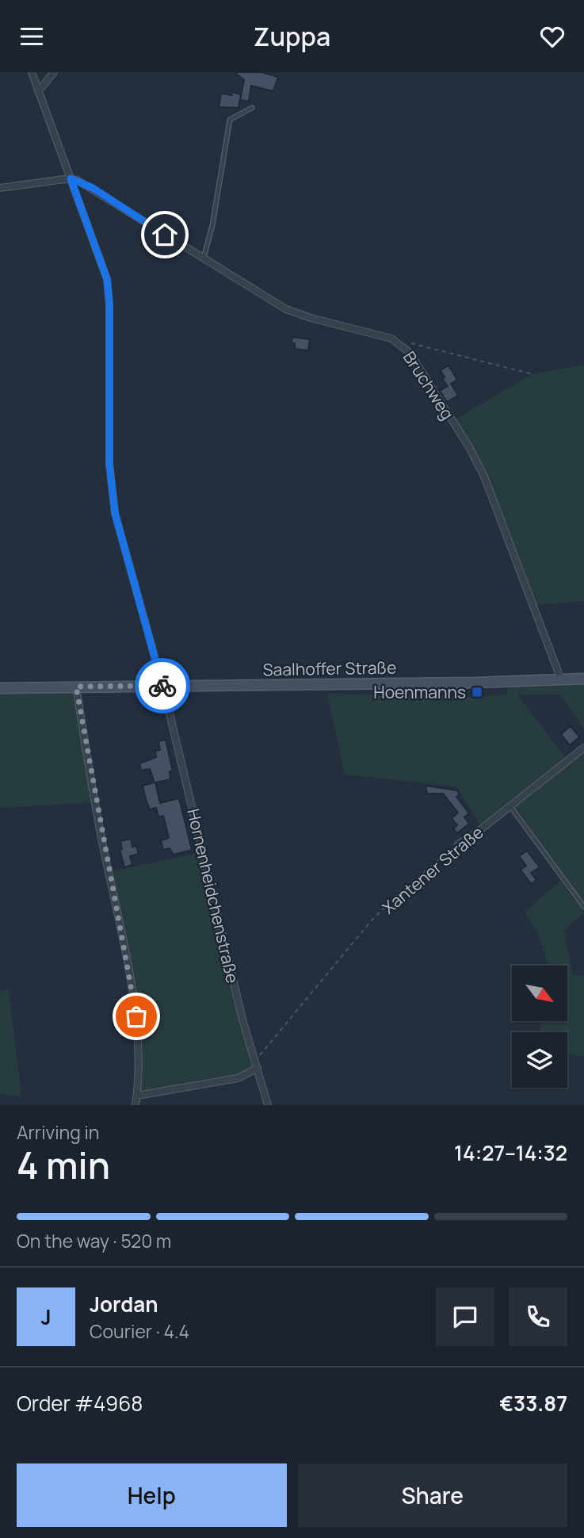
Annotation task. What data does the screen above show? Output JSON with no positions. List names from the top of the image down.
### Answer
{
  "streets": {
    "main road": ["Saalhoffer Straße"],
    "street": ["Bruchweg", "Xantener Straße", "Hornenheidchenstraße"]
  },
  "crossings": [
    ["Bruchweg", "Saalhoffer Straße"],
    ["Bruchweg", "Hornenheidchenstraße"],
    ["Saalhoffer Straße", "Hornenheidchenstraße"],
    ["Xantener Straße", "Hornenheidchenstraße"]
  ],
  "places": {
    "transit": ["Hoenmanns"]
  },
  "north": "bottom right",
  "page": {
    "header": "Zuppa",
    "heading": ["4 min", "Arriving in", "14:27–14:32"],
    "panel": [
      "Jordan",
      "Courier · 4.4",
      "Order #4968",
      "€33.87"
    ],
    "bar": "On the way · 520 m",
    "round": "J",
    "buttons": ["Help", "Share"]
  }
}
